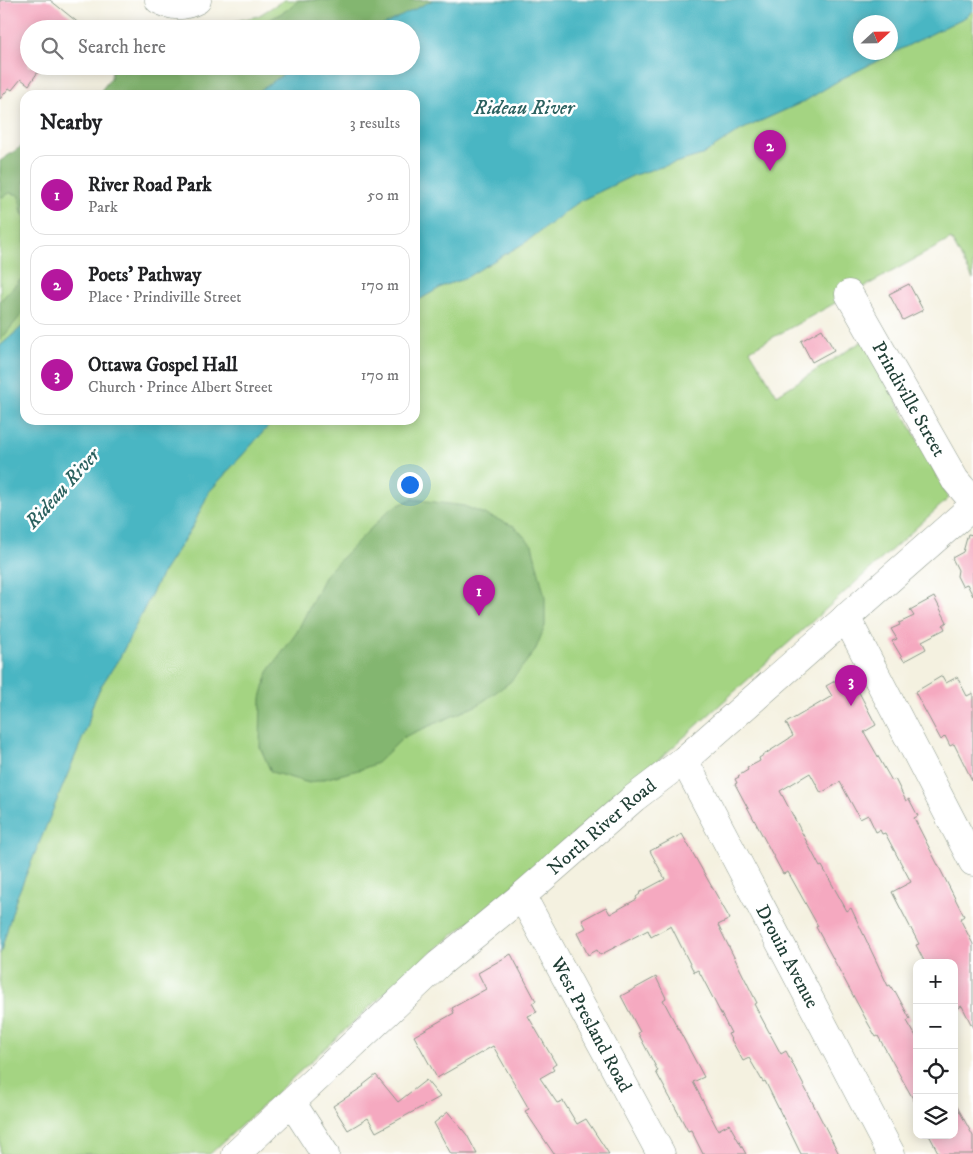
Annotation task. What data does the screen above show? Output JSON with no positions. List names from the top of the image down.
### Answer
{
  "streets": {
    "street": [
      "Prindiville Street",
      "North River Road",
      "Drouin Avenue",
      "West Presland Road"
    ]
  },
  "crossings": [
    ["North River Road", "Drouin Avenue"],
    ["North River Road", "West Presland Road"]
  ],
  "water": ["Rideau River"],
  "north": "right",
  "page": {
    "search": "Search here",
    "heading": ["Nearby", "3 results"],
    "pins": ["2", "1", "3"],
    "list": [
      {
        "mark": "1",
        "name": "River Road Park",
        "note": "Park",
        "value": "50 m"
      },
      {
        "mark": "2",
        "name": "Poets' Pathway",
        "note": "Place · Prindiville Street",
        "value": "170 m"
      },
      {
        "mark": "3",
        "name": "Ottawa Gospel Hall",
        "note": "Church · Prince Albert Street",
        "value": "170 m"
      }
    ],
    "map_buttons": ["+", "−"]
  }
}
